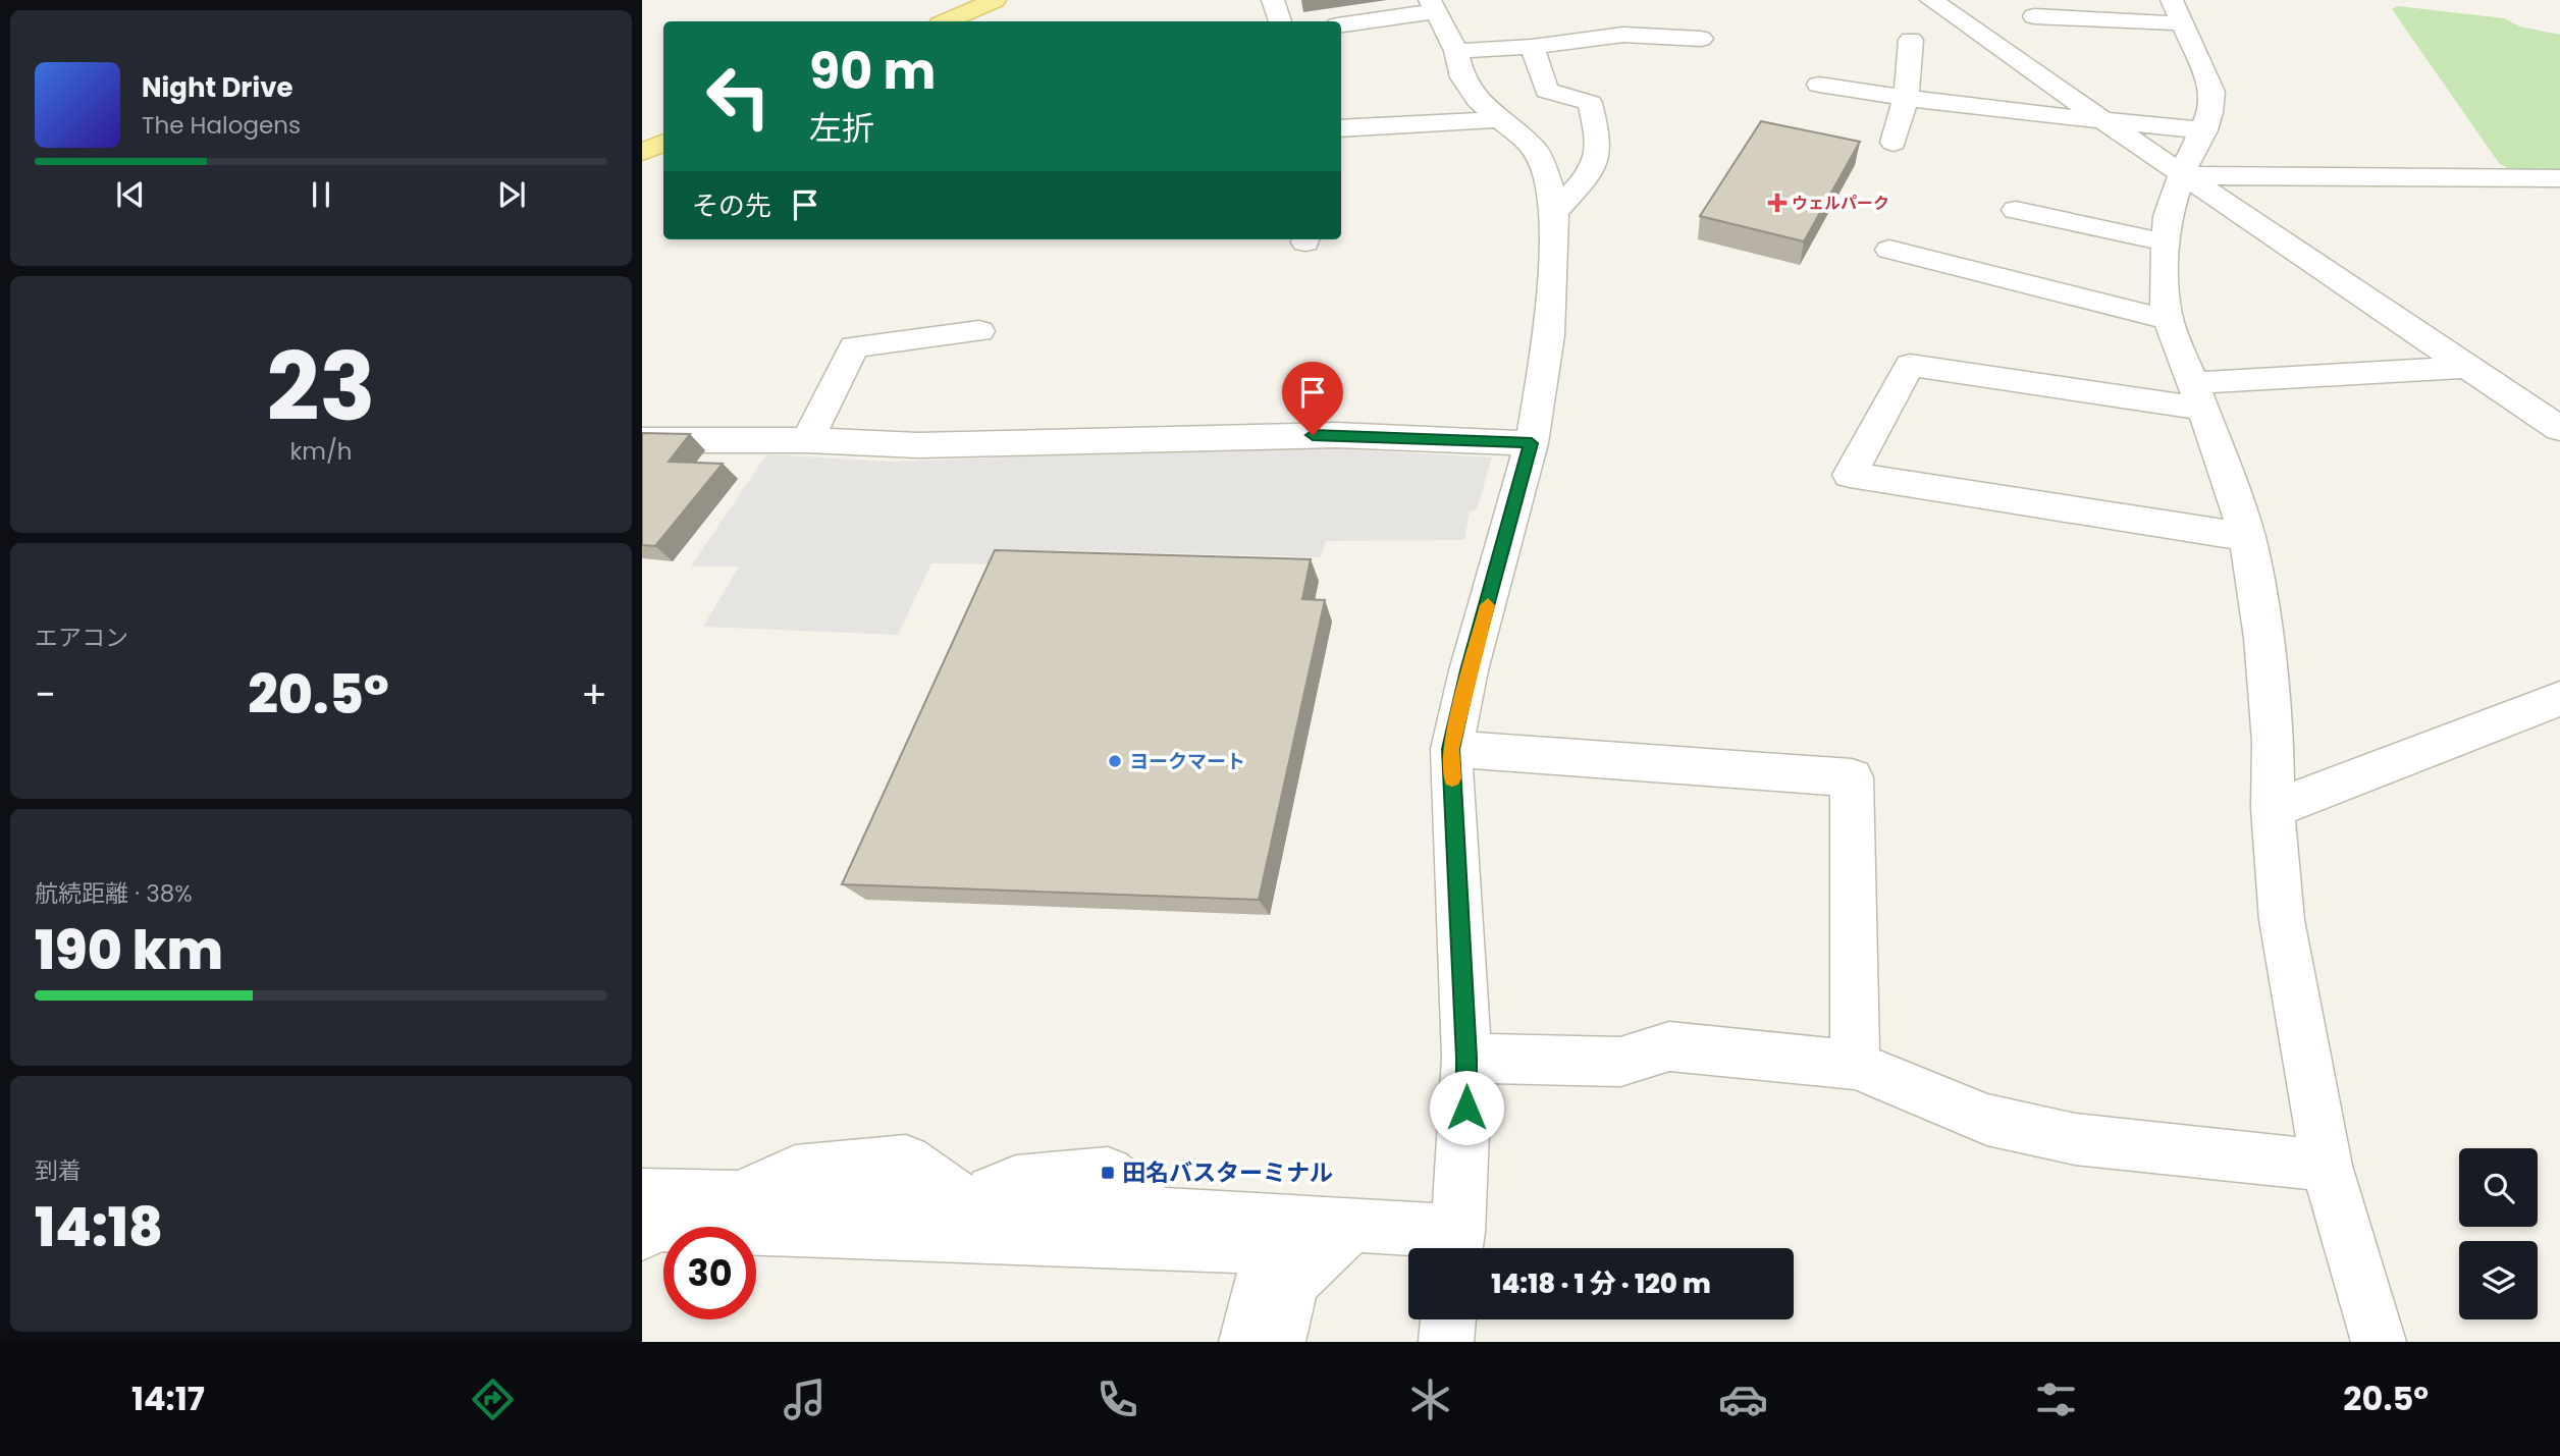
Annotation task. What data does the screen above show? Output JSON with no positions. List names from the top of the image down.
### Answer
{
  "places": {
    "health": ["ウェルパーク"],
    "other": ["ヨークマート"],
    "transit": ["田名バスターミナル"]
  },
  "page": {
    "turn": ["90 m", "左折"],
    "song": ["Night Drive", "The Halogens"],
    "then": "その先",
    "tile": [
      ["23", "km/h"],
      "エアコン",
      ["航続距離 · 38%", "190 km"],
      ["到着", "14:18"]
    ],
    "heat": ["−", "20.5°", "+"],
    "limit": "30",
    "trip": "14:18 · 1 分 · 120 m",
    "tabs": ["14:17", "20.5°"]
  }
}
